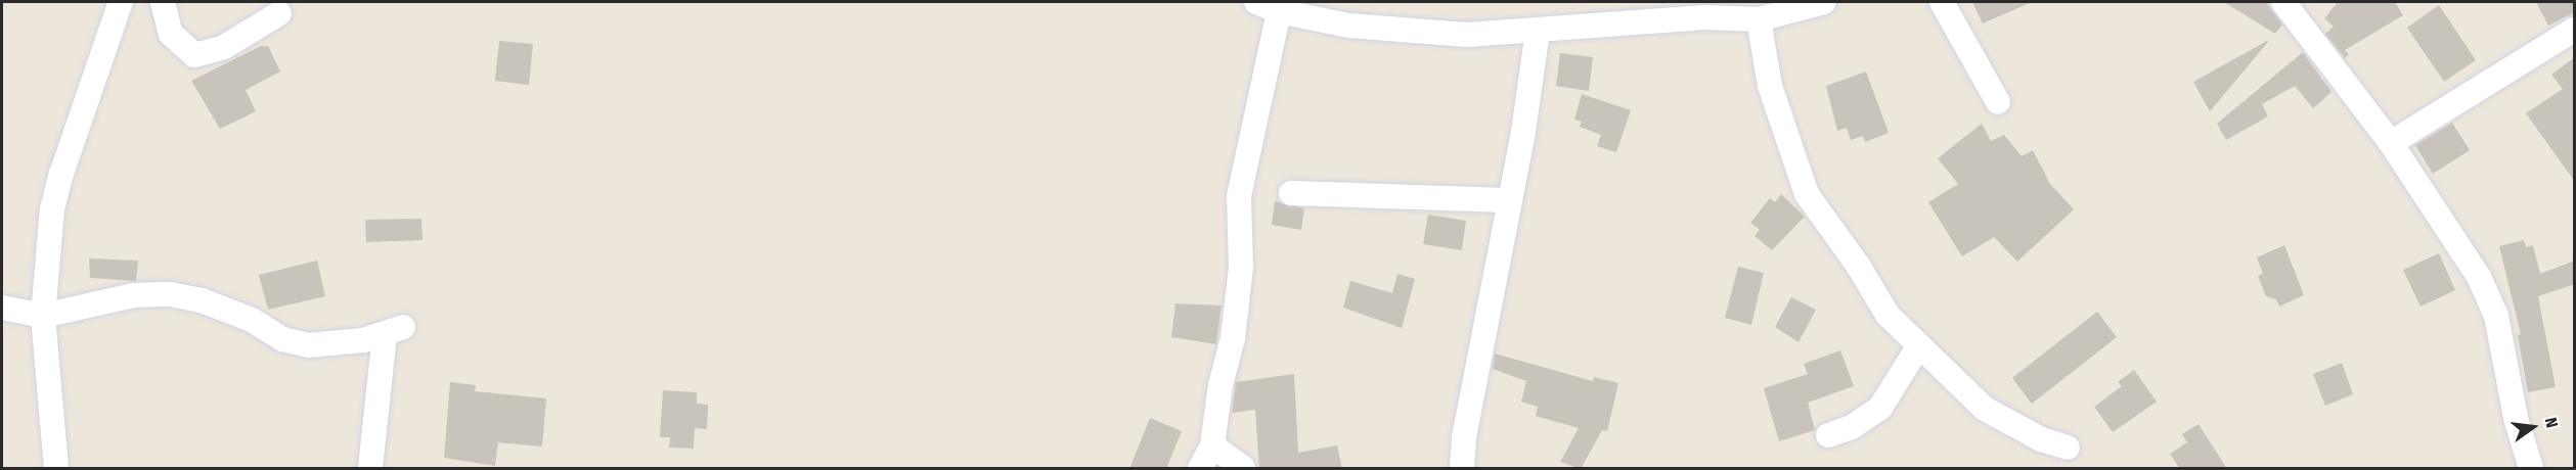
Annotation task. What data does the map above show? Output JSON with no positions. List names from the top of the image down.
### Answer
{
  "north": "right"
}
